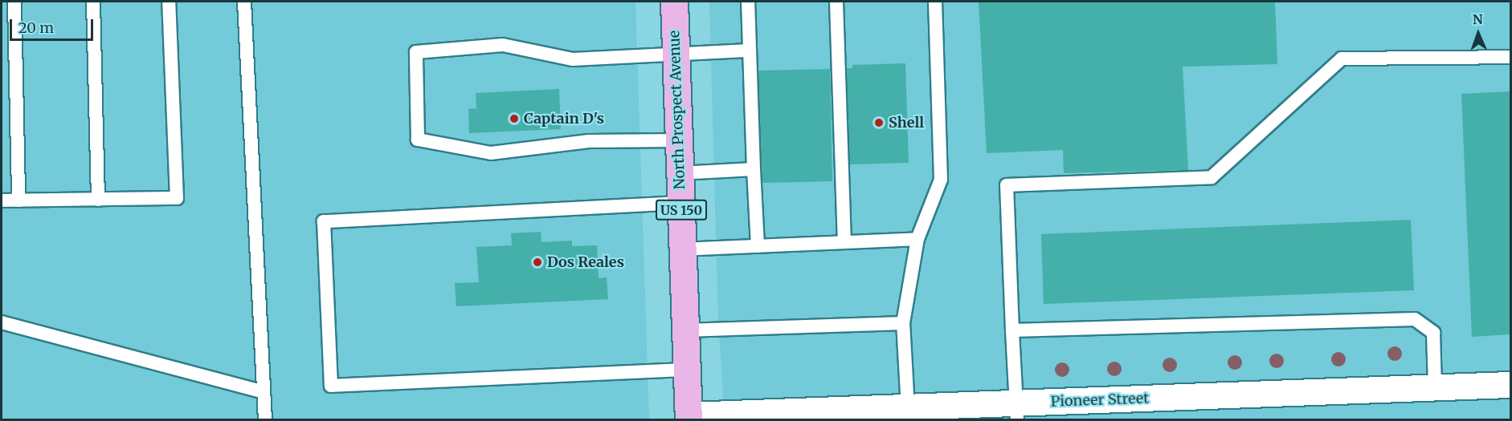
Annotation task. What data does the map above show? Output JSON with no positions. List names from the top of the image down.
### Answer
{
  "streets": {
    "main road": ["North Prospect Avenue", "US 150"],
    "street": ["Pioneer Street"]
  },
  "crossings": [
    ["North Prospect Avenue", "Pioneer Street"]
  ],
  "places": ["Captain D's", "Shell", "Dos Reales"],
  "scale_bar": "20 m",
  "north": "top"
}
